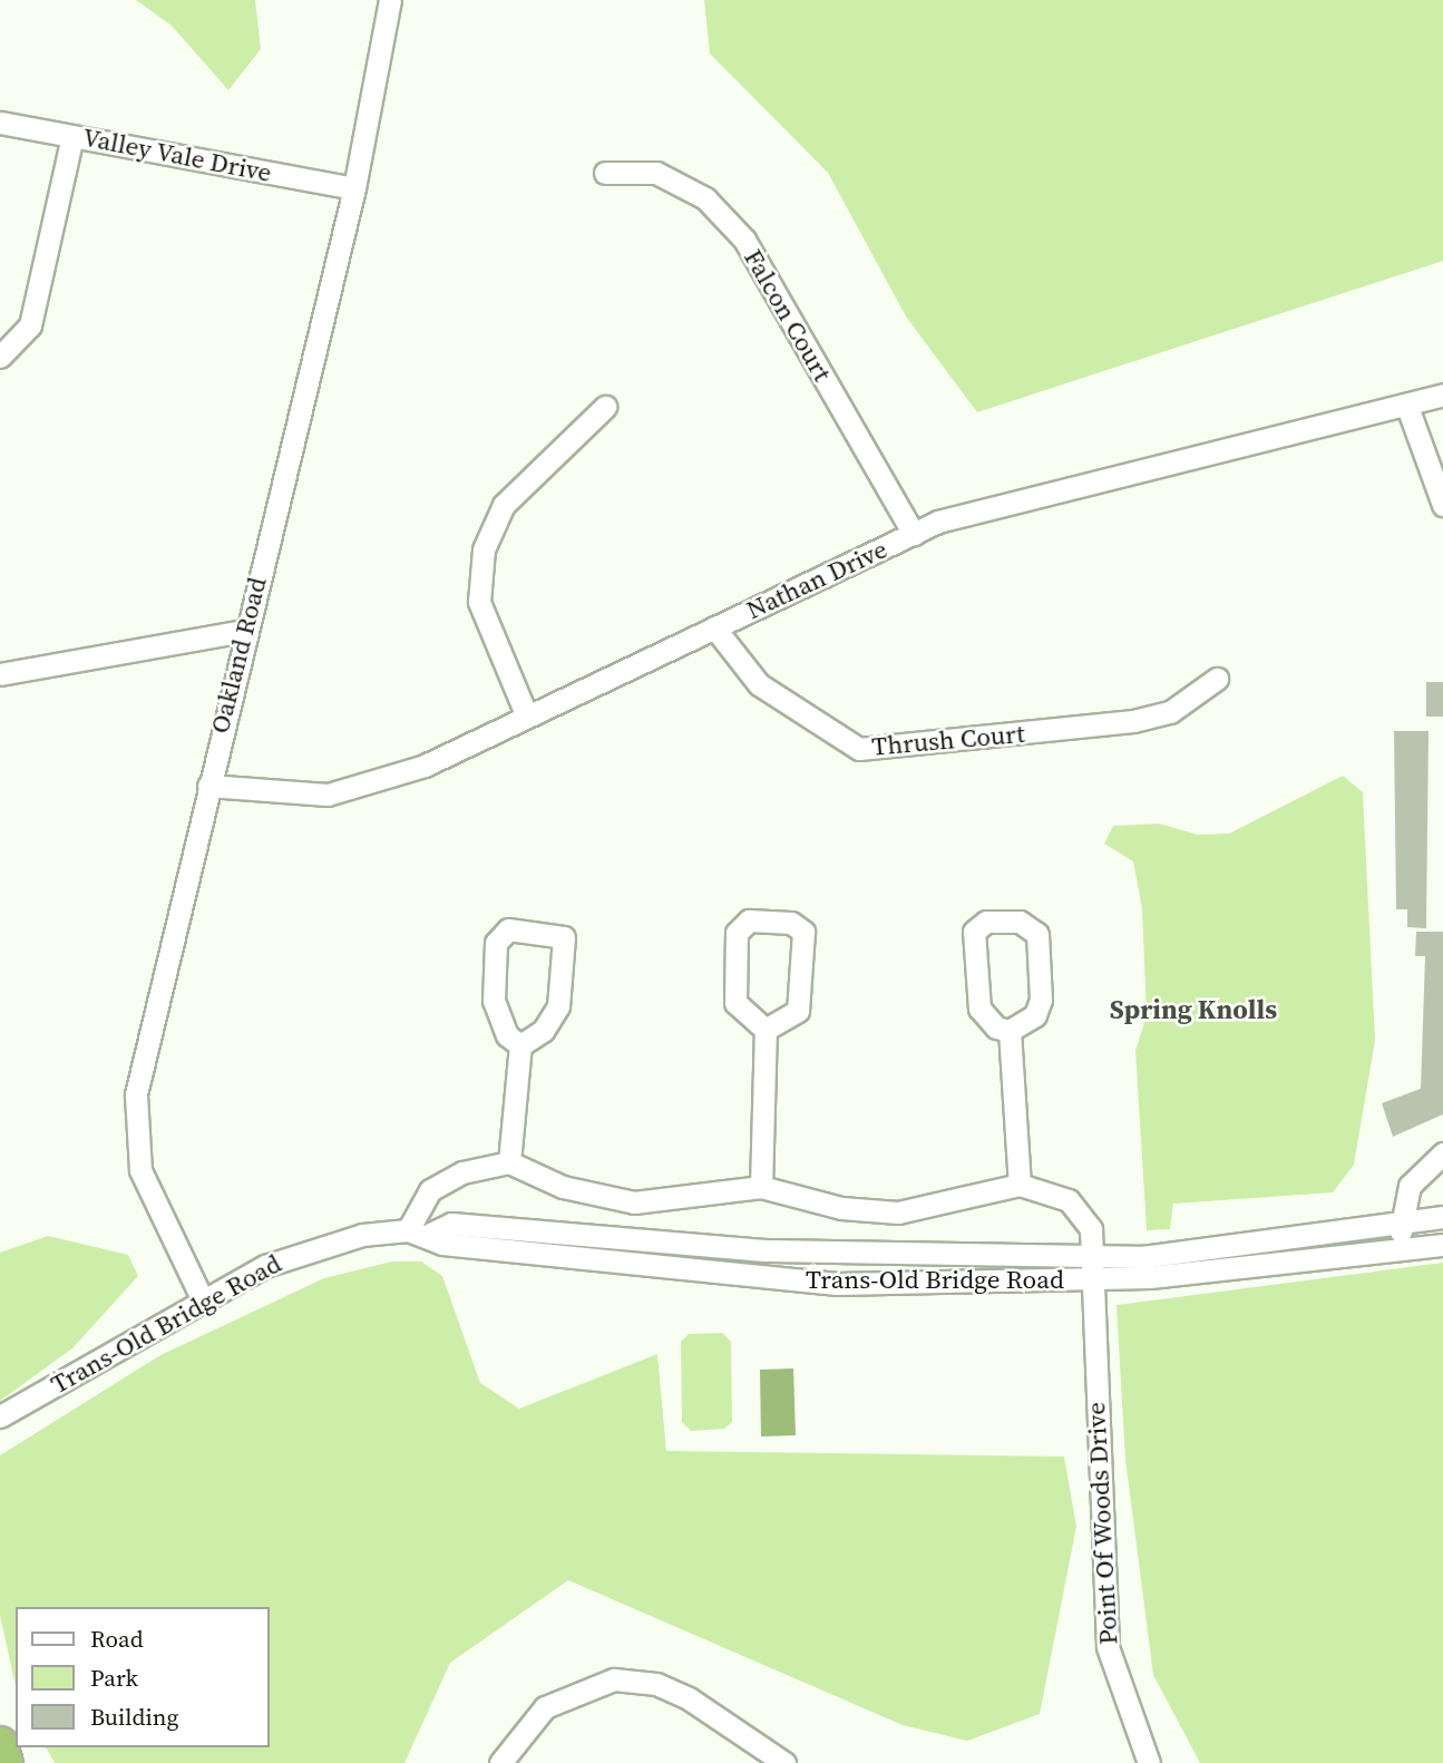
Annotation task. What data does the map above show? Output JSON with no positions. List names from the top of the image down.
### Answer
{
  "streets": {
    "street": [
      "Valley Vale Drive",
      "Falcon Court",
      "Nathan Drive",
      "Oakland Road",
      "Thrush Court",
      "Trans-Old Bridge Road",
      "Point Of Woods Drive"
    ]
  },
  "crossings": [
    ["Valley Vale Drive", "Oakland Road"],
    ["Falcon Court", "Nathan Drive"],
    ["Nathan Drive", "Oakland Road"],
    ["Nathan Drive", "Thrush Court"],
    ["Oakland Road", "Trans-Old Bridge Road"],
    ["Trans-Old Bridge Road", "Point Of Woods Drive"]
  ],
  "districts": ["Spring Knolls"],
  "legend": ["Road", "Park", "Building"]
}
